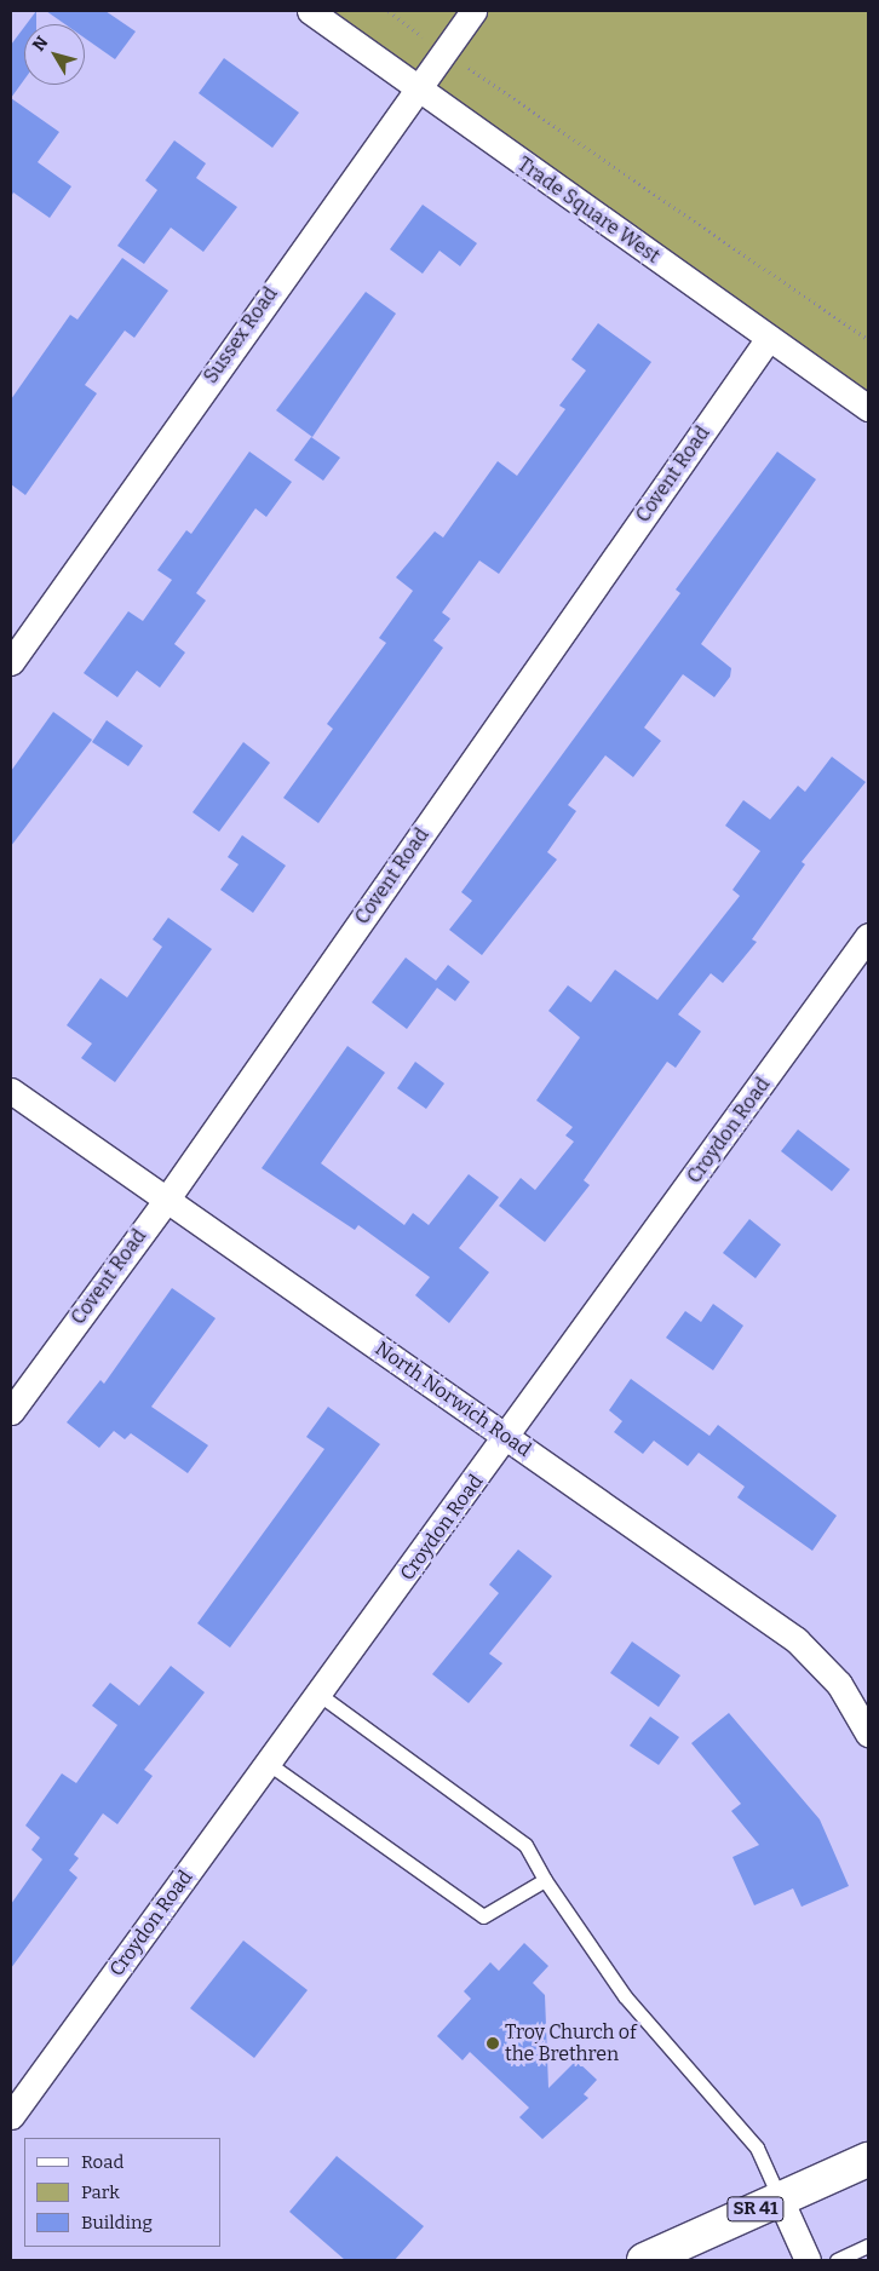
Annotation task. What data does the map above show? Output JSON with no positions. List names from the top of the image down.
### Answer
{
  "streets": {
    "main road": ["SR 41"],
    "street": [
      "Trade Square West",
      "Sussex Road",
      "Covent Road",
      "Croydon Road",
      "North Norwich Road"
    ]
  },
  "crossings": [
    ["Trade Square West", "Sussex Road"],
    ["Trade Square West", "Covent Road"],
    ["Covent Road", "North Norwich Road"],
    ["Croydon Road", "North Norwich Road"]
  ],
  "places": ["Troy Church of the Brethren"],
  "legend": ["Road", "Park", "Building"],
  "north": "top left"
}
